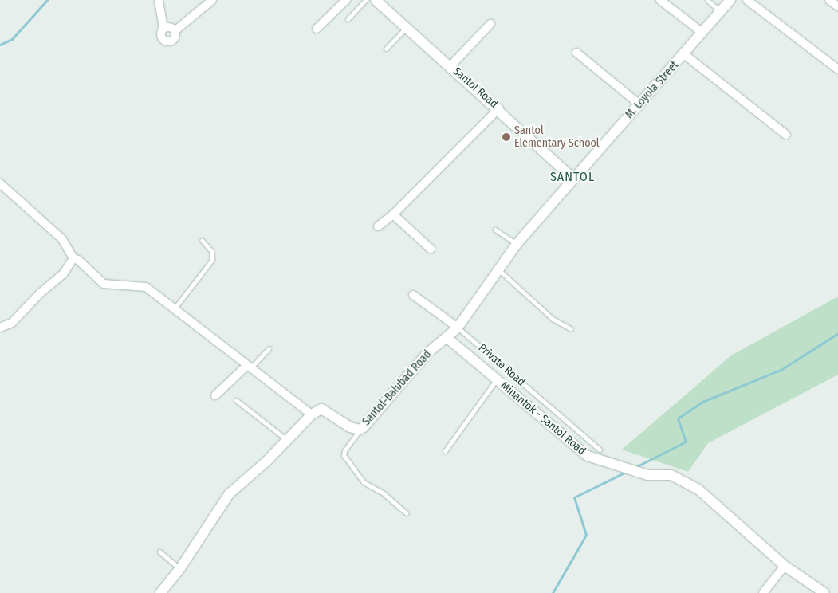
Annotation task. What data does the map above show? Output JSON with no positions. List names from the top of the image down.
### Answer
{
  "streets": {
    "street": [
      "Santol Road",
      "M. Loyola Street",
      "Santol-Balubad Road",
      "Minantok - Santol Road"
    ],
    "lane": ["Private Road"]
  },
  "crossings": [
    ["Santol Road", "M. Loyola Street"],
    ["Santol Road", "Santol-Balubad Road"],
    ["M. Loyola Street", "Santol-Balubad Road"],
    ["Private Road", "Santol-Balubad Road"],
    ["Santol-Balubad Road", "Minantok - Santol Road"]
  ],
  "districts": ["SANTOL"],
  "places": ["Santol Elementary School"]
}
